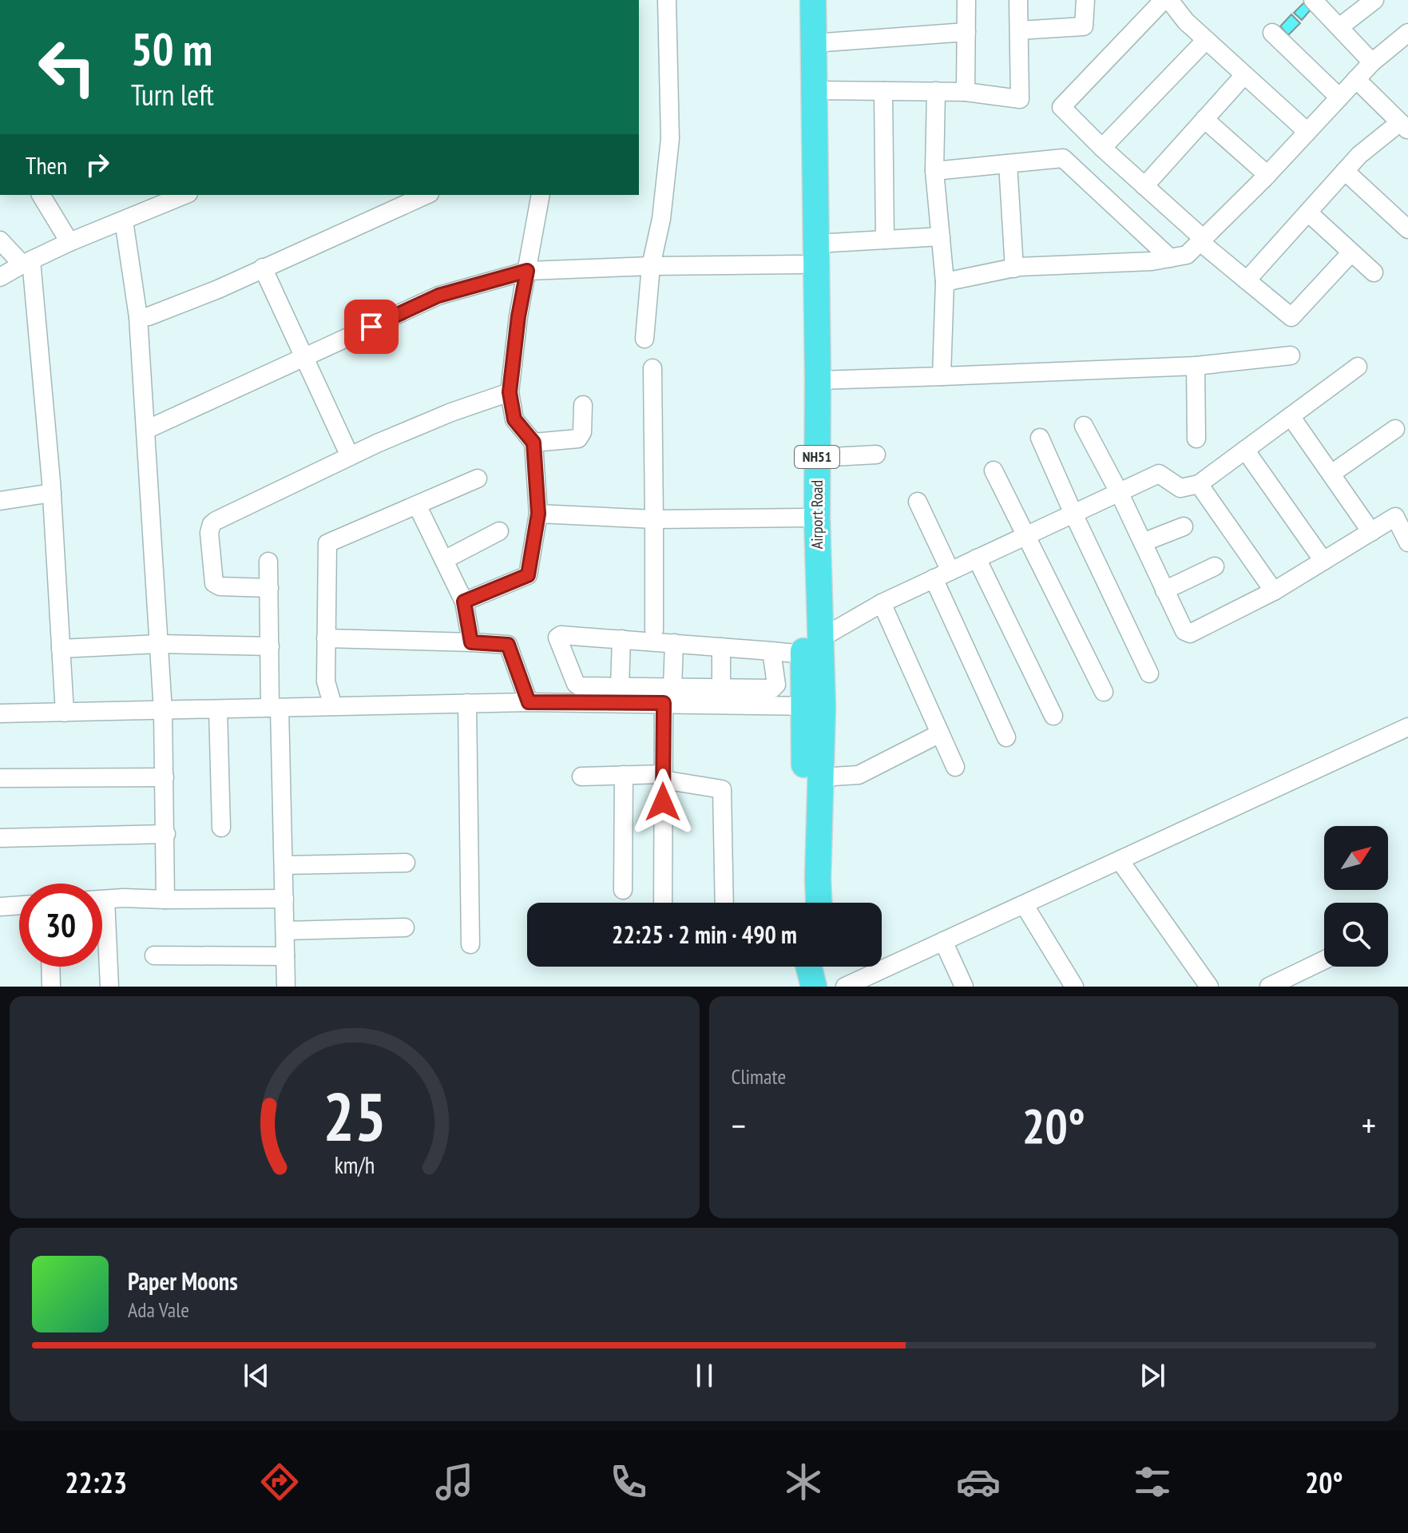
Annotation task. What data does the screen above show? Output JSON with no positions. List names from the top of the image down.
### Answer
{
  "streets": {
    "highway": ["NH51", "Airport Road"]
  },
  "north": "top right",
  "page": {
    "turn": ["50 m", "Turn left"],
    "then": "Then",
    "limit": "30",
    "trip": "22:25 · 2 min · 490 m",
    "tile": "Climate",
    "heat": ["−", "20°", "+"],
    "song": ["Paper Moons", "Ada Vale"],
    "tabs": ["22:23", "20°"],
    "gauge": ["25", "km/h"]
  }
}
